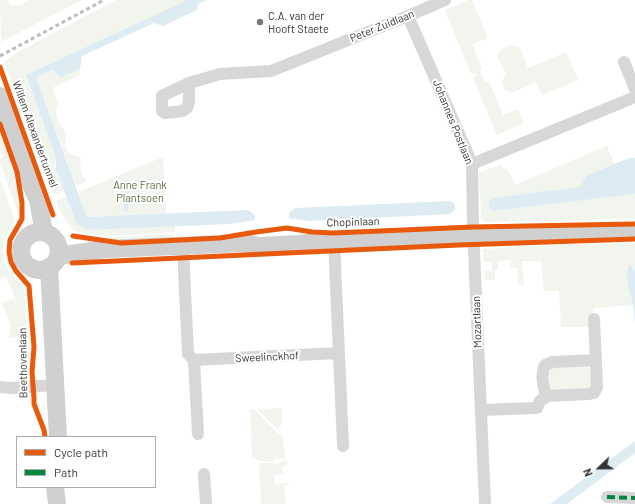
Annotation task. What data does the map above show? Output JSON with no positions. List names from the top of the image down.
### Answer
{
  "streets": {
    "main road": ["Willem Alexandertunnel", "Chopinlaan"],
    "street": [
      "Peter Zuidlaan",
      "Johannes Postlaan",
      "Mozartlaan",
      "Sweelinckhof"
    ],
    "cycle path": ["Beethovenlaan"]
  },
  "crossings": [
    ["Peter Zuidlaan", "Johannes Postlaan"],
    ["Johannes Postlaan", "Chopinlaan"],
    ["Johannes Postlaan", "Mozartlaan"],
    ["Willem Alexandertunnel", "Chopinlaan"],
    ["Chopinlaan", "Mozartlaan"]
  ],
  "parks": ["Anne Frank Plantsoen"],
  "places": ["C.A. van der Hooft Staete"],
  "legend": ["Cycle path", "Path"],
  "north": "left"
}
